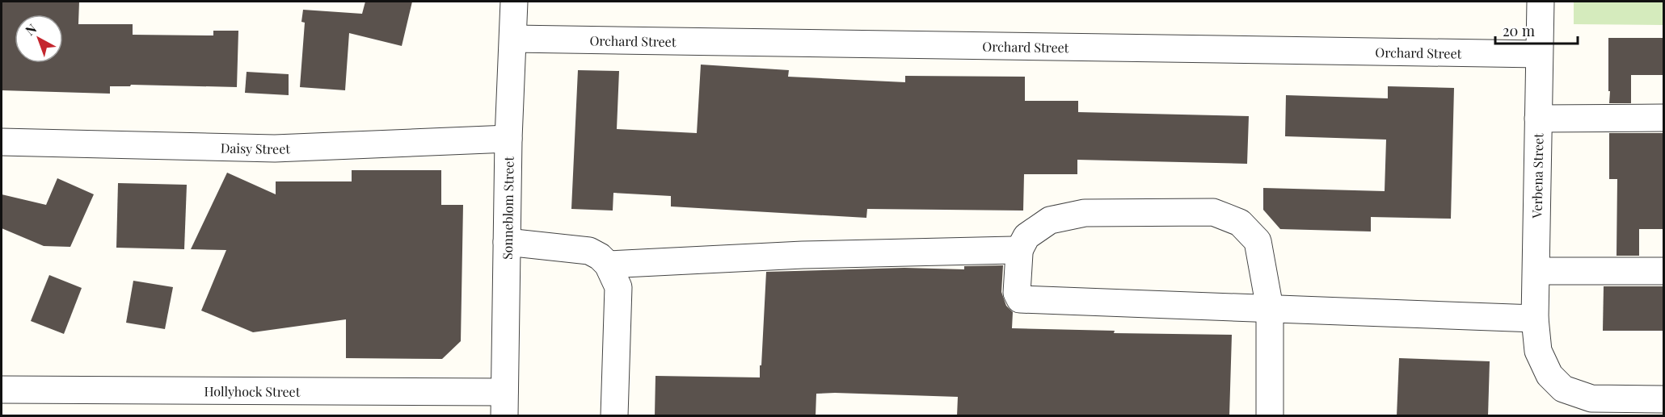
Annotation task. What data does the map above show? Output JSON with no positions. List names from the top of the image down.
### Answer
{
  "streets": {
    "street": [
      "Orchard Street",
      "Daisy Street",
      "Verbena Street",
      "Sonneblom Street",
      "Hollyhock Street"
    ]
  },
  "crossings": [
    ["Orchard Street", "Verbena Street"],
    ["Orchard Street", "Sonneblom Street"],
    ["Daisy Street", "Sonneblom Street"],
    ["Sonneblom Street", "Hollyhock Street"]
  ],
  "scale_bar": "20 m",
  "north": "top left"
}
